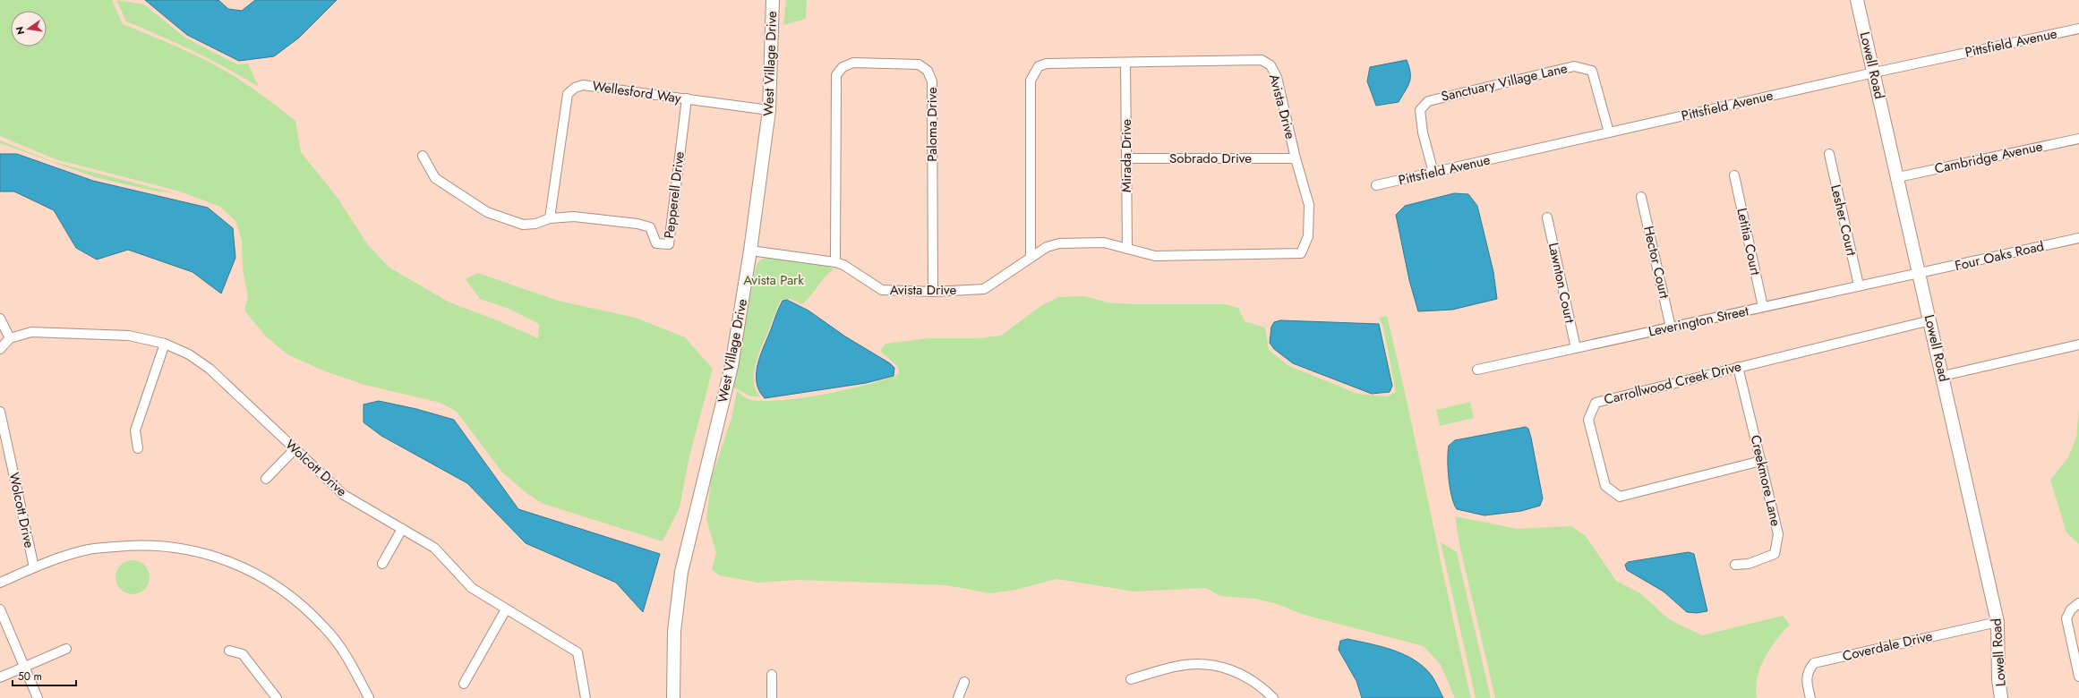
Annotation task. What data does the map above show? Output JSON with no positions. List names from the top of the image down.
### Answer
{
  "streets": {
    "street": [
      "Pittsfield Avenue",
      "West Village Drive",
      "Lowell Road",
      "Sanctuary Village Lane",
      "Wellesford Way",
      "Avista Drive",
      "Paloma Drive",
      "Mirada Drive",
      "Cambridge Avenue",
      "Sobrado Drive",
      "Pepperell Drive",
      "Lesher Court",
      "Letitia Court",
      "Four Oaks Road",
      "Hector Court",
      "Lawnton Court",
      "Leverington Street",
      "Carrollwood Creek Drive",
      "Wolcott Drive",
      "Creekmore Lane",
      "Coverdale Drive"
    ]
  },
  "crossings": [
    ["Pittsfield Avenue", "Lowell Road"],
    ["Pittsfield Avenue", "Sanctuary Village Lane"],
    ["West Village Drive", "Wellesford Way"],
    ["West Village Drive", "Avista Drive"],
    ["Lowell Road", "Cambridge Avenue"],
    ["Lowell Road", "Four Oaks Road"],
    ["Lowell Road", "Leverington Street"],
    ["Lowell Road", "Carrollwood Creek Drive"],
    ["Lowell Road", "Coverdale Drive"],
    ["Wellesford Way", "Pepperell Drive"],
    ["Avista Drive", "Paloma Drive"],
    ["Avista Drive", "Mirada Drive"],
    ["Avista Drive", "Sobrado Drive"],
    ["Mirada Drive", "Sobrado Drive"],
    ["Lesher Court", "Leverington Street"],
    ["Letitia Court", "Leverington Street"],
    ["Four Oaks Road", "Leverington Street"],
    ["Hector Court", "Leverington Street"],
    ["Lawnton Court", "Leverington Street"],
    ["Carrollwood Creek Drive", "Creekmore Lane"]
  ],
  "parks": ["Avista Park"],
  "scale_bar": "50 m",
  "north": "left"
}
